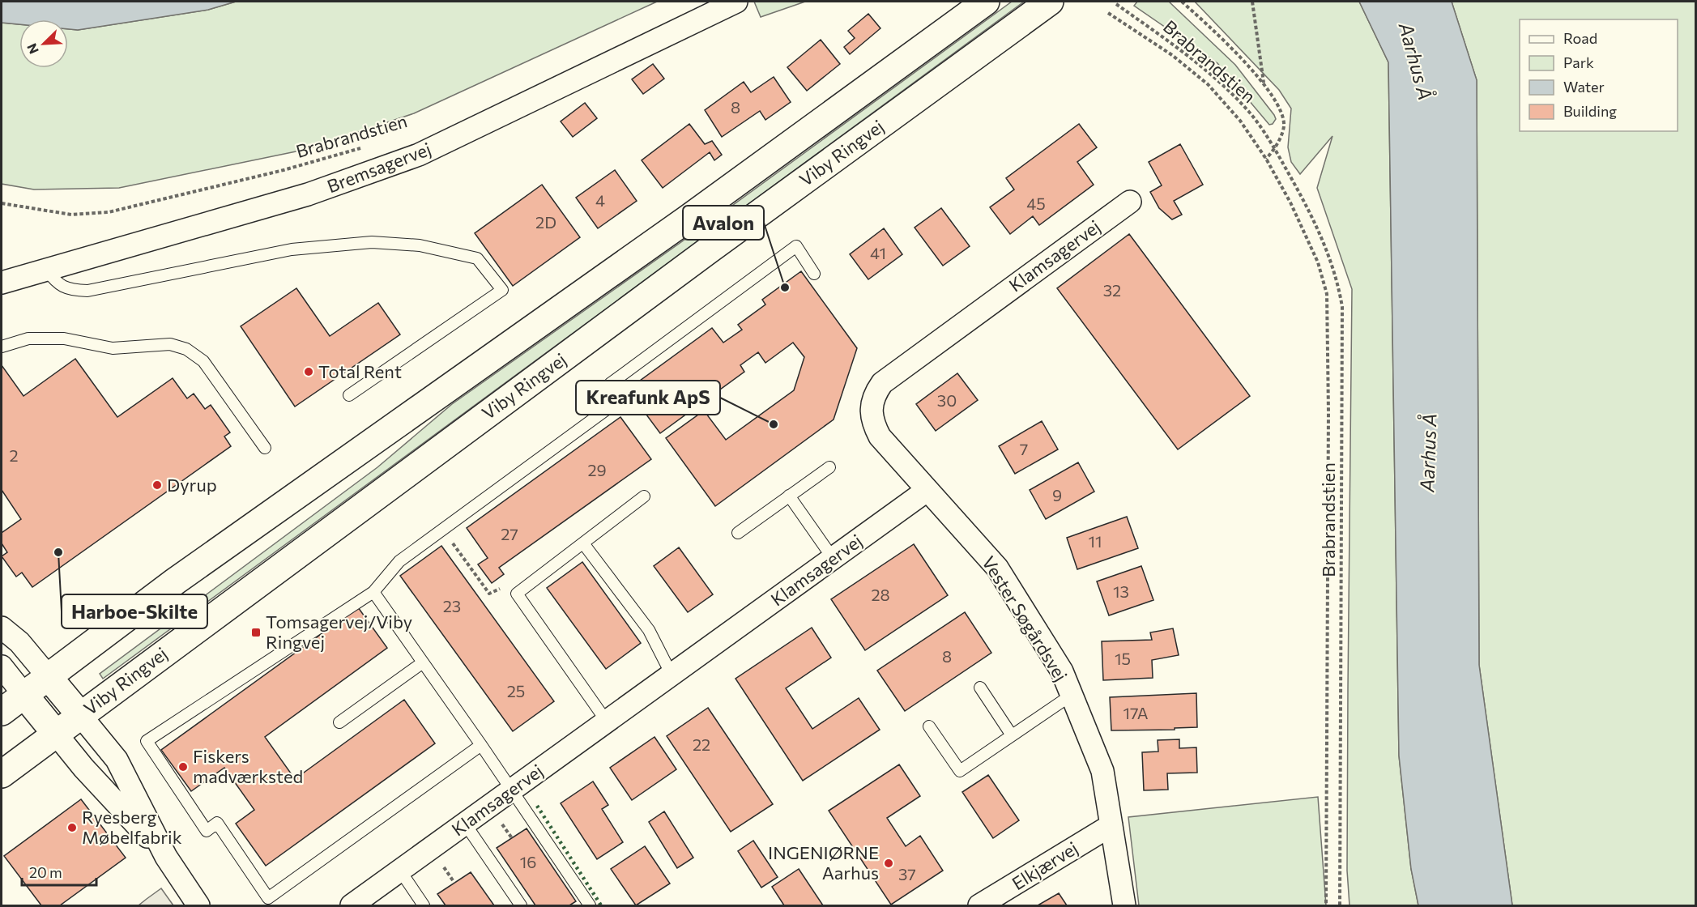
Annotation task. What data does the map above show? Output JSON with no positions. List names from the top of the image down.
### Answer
{
  "streets": {
    "main road": ["Viby Ringvej"],
    "street": [
      "Bremsagervej",
      "Klamsagervej",
      "Vester Søgårdsvej",
      "Elkjærvej"
    ],
    "path": ["Brabrandstien"]
  },
  "crossings": [
    ["Klamsagervej", "Vester Søgårdsvej"],
    ["Vester Søgårdsvej", "Elkjærvej"]
  ],
  "water": ["Aarhus Å"],
  "places": {
    "other": [
      "Avalon",
      "Total Rent",
      "Kreafunk ApS",
      "Dyrup",
      "Harboe-Skilte",
      "Fiskers madværksted",
      "Ryesberg Møbelfabrik",
      "INGENIØRNE Aarhus"
    ],
    "transit": ["Tomsagervej/Viby Ringvej"]
  },
  "house_numbers": [
    "8",
    "4",
    "45",
    "2D",
    "41",
    "32",
    "30",
    "7",
    "2",
    "29",
    "9",
    "27",
    "11",
    "13",
    "28",
    "23",
    "8",
    "15",
    "25",
    "17A",
    "22",
    "16",
    "37"
  ],
  "legend": [
    "Road",
    "Park",
    "Water",
    "Building"
  ],
  "scale_bar": "20 m",
  "north": "bottom left"
}
